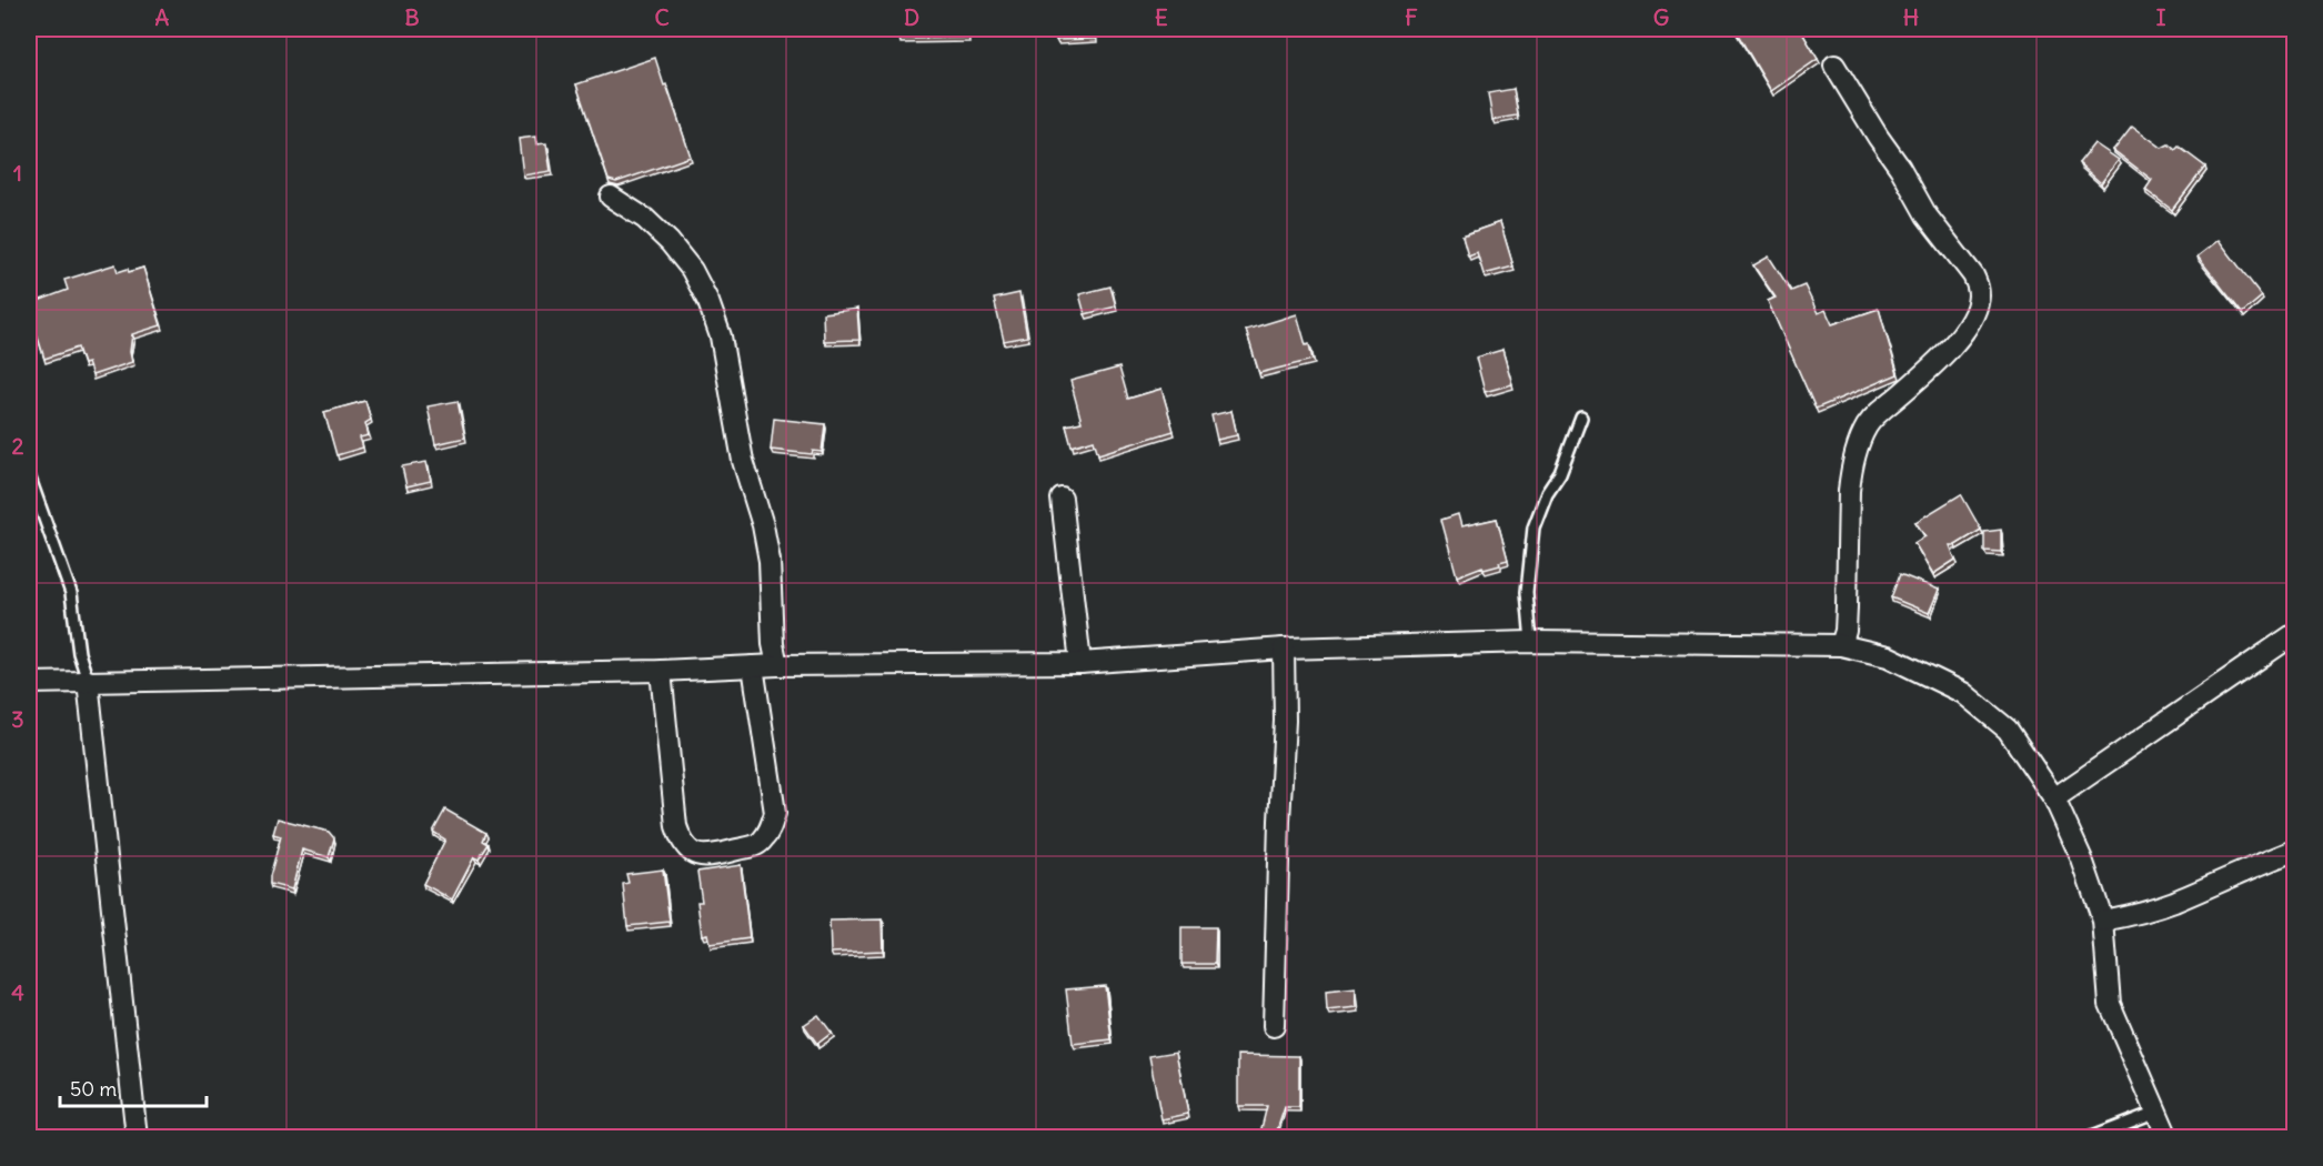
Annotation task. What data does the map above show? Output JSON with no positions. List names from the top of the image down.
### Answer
{
  "scale_bar": "50 m",
  "grid": {
    "columns": [
      "A",
      "B",
      "C",
      "D",
      "E",
      "F",
      "G",
      "H",
      "I"
    ],
    "rows": [
      "1",
      "2",
      "3",
      "4"
    ]
  }
}
